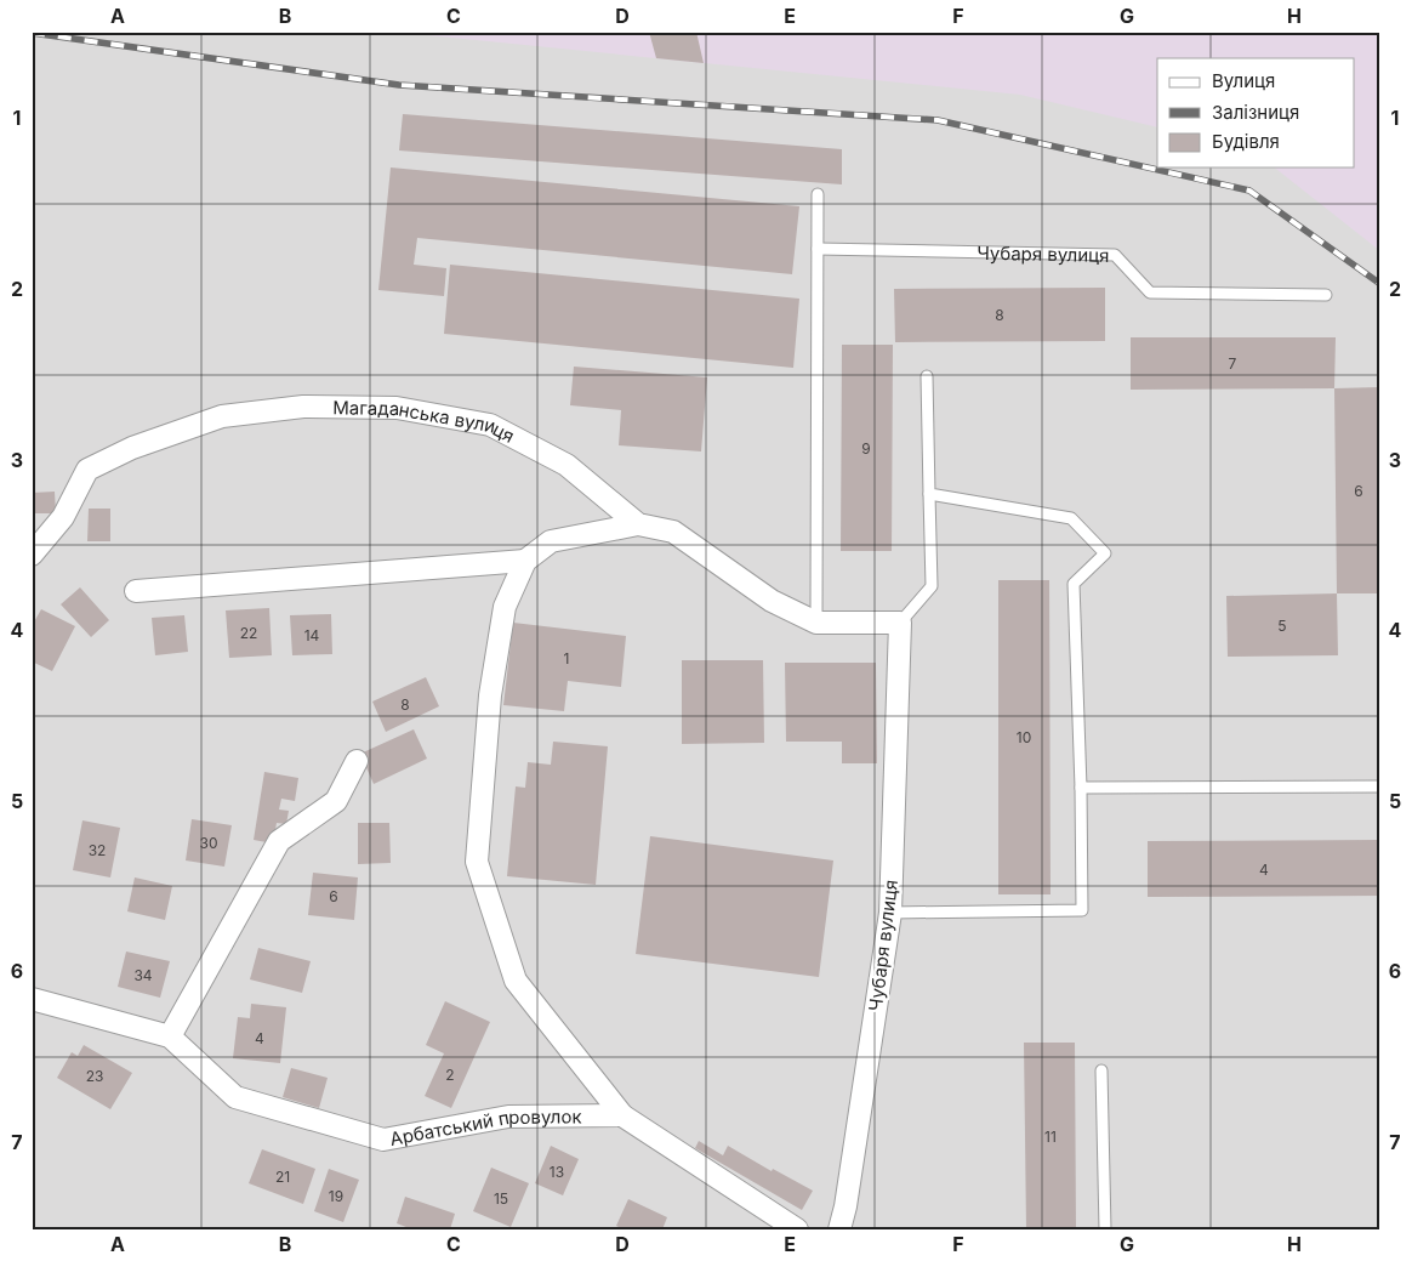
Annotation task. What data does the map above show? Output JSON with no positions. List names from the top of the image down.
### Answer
{
  "streets": {
    "street": ["Чубаря вулиця", "Магаданська вулиця", "Арбатський провулок"]
  },
  "house_numbers": [
    "8",
    "7",
    "9",
    "6",
    "5",
    "22",
    "14",
    "1",
    "8",
    "10",
    "30",
    "32",
    "4",
    "6",
    "34",
    "4",
    "2",
    "23",
    "11",
    "13",
    "21",
    "19",
    "15"
  ],
  "legend": ["Вулиця", "Залізниця", "Будівля"],
  "grid": {
    "columns": [
      "A",
      "B",
      "C",
      "D",
      "E",
      "F",
      "G",
      "H"
    ],
    "rows": [
      "1",
      "2",
      "3",
      "4",
      "5",
      "6",
      "7"
    ]
  }
}
